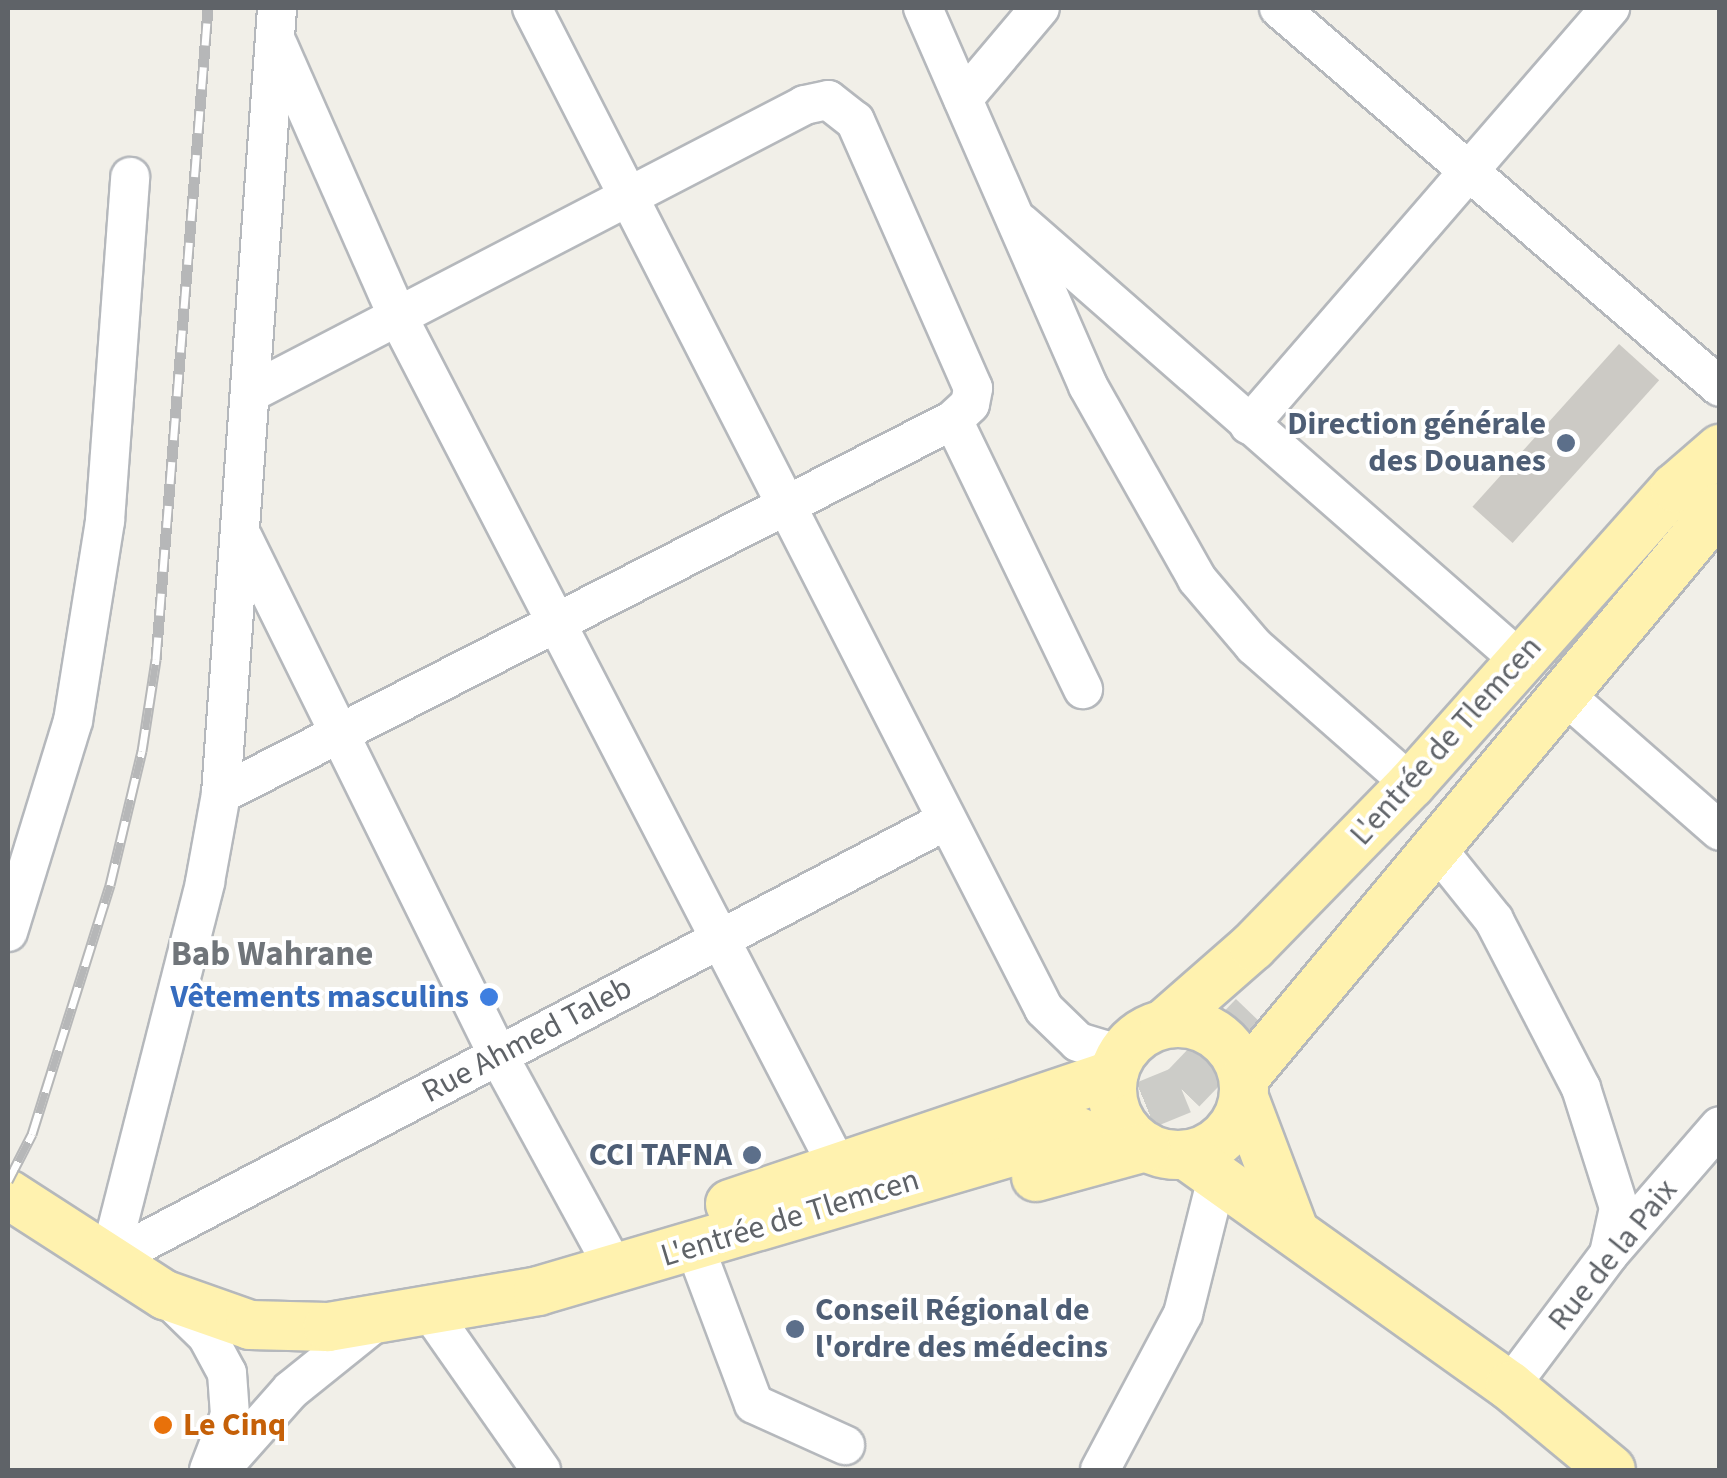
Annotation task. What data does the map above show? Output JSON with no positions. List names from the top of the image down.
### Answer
{
  "streets": {
    "main road": ["L'entrée de Tlemcen"],
    "street": ["Rue Ahmed Taleb", "Rue de la Paix"]
  },
  "crossings": [
    ["L'entrée de Tlemcen", "Rue Ahmed Taleb"]
  ],
  "districts": ["Bab Wahrane"],
  "places": [
    "Direction générale des Douanes",
    "Vêtements masculins",
    "CCI TAFNA",
    "Conseil Régional de l'ordre des médecins",
    "Le Cinq"
  ]
}
